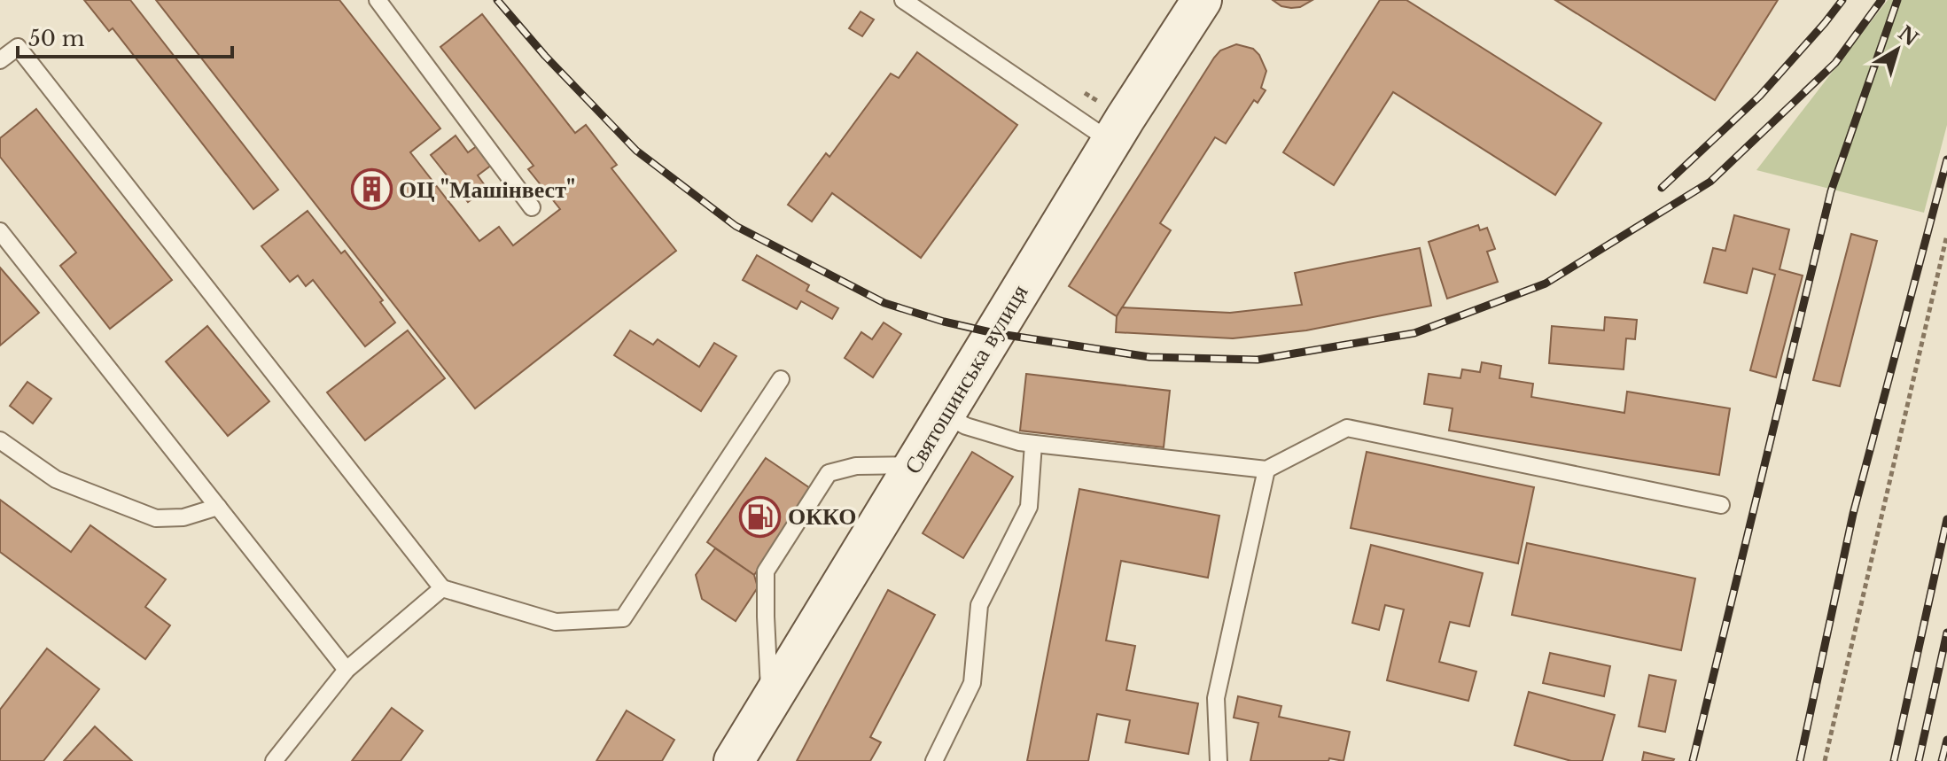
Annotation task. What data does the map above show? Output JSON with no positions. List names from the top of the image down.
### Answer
{
  "streets": {
    "main road": ["Святошинська вулиця"]
  },
  "places": {
    "building": ["ОЦ \"Машінвест\""],
    "fuel station": ["ОККО"]
  },
  "scale_bar": "50 m",
  "north": "top right"
}
